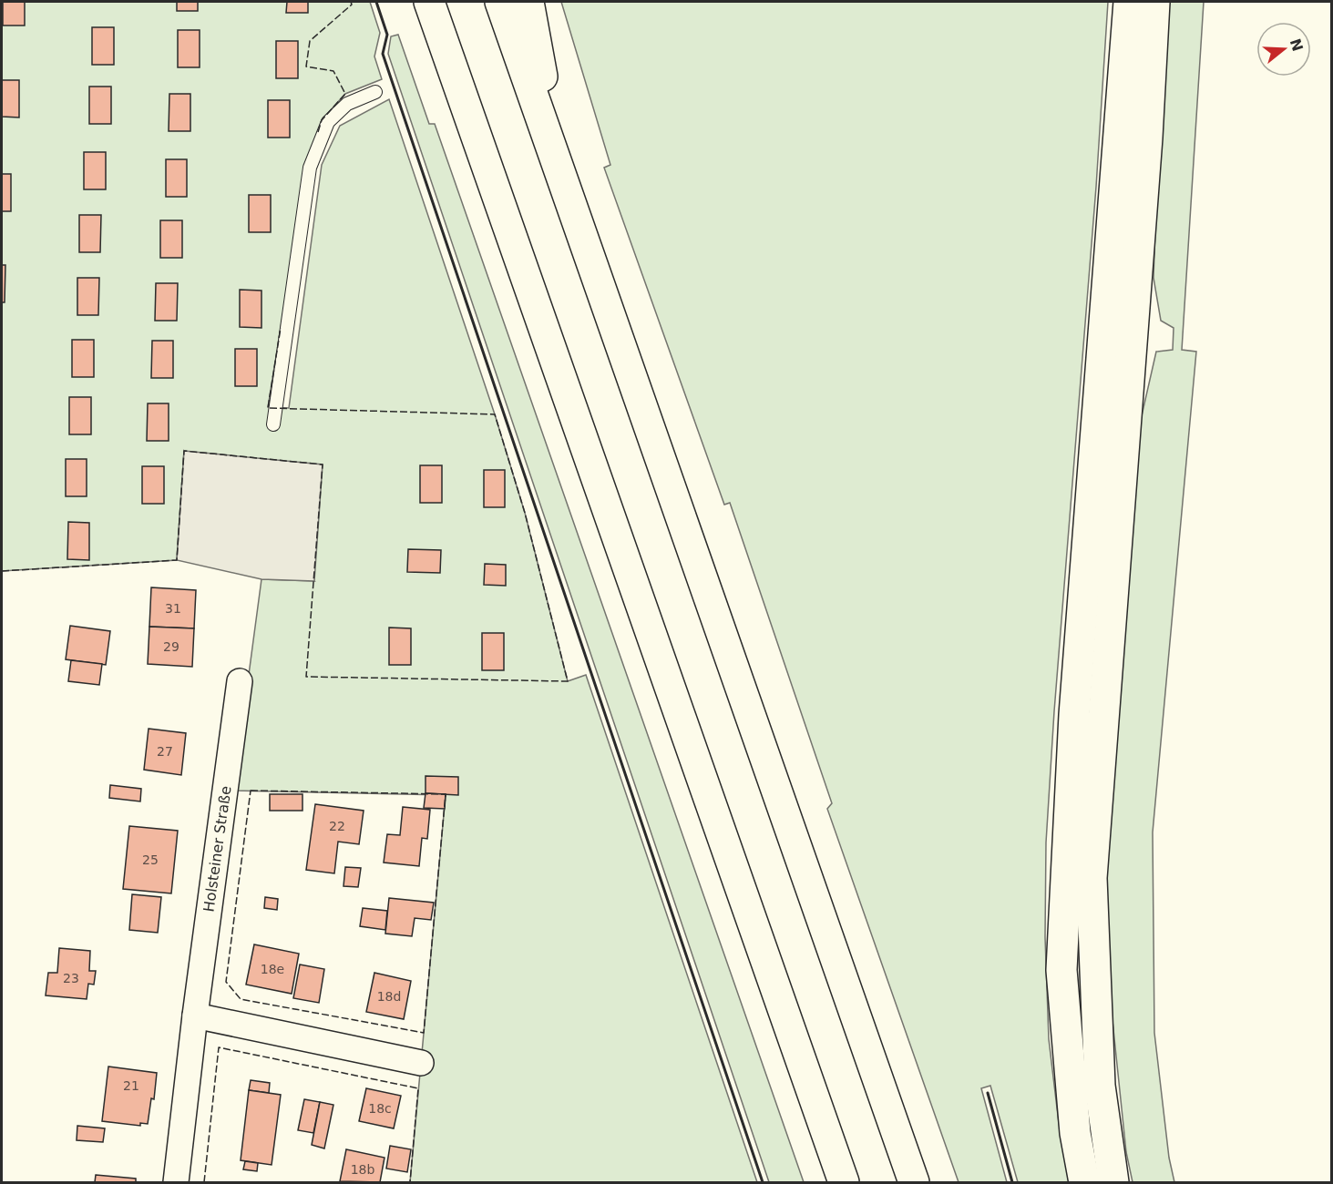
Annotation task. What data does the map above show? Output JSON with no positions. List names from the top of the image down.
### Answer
{
  "streets": {
    "street": ["Holsteiner Straße"]
  },
  "house_numbers": [
    "31",
    "29",
    "27",
    "22",
    "25",
    "18e",
    "23",
    "18d",
    "21",
    "18c",
    "18b"
  ],
  "north": "right"
}
